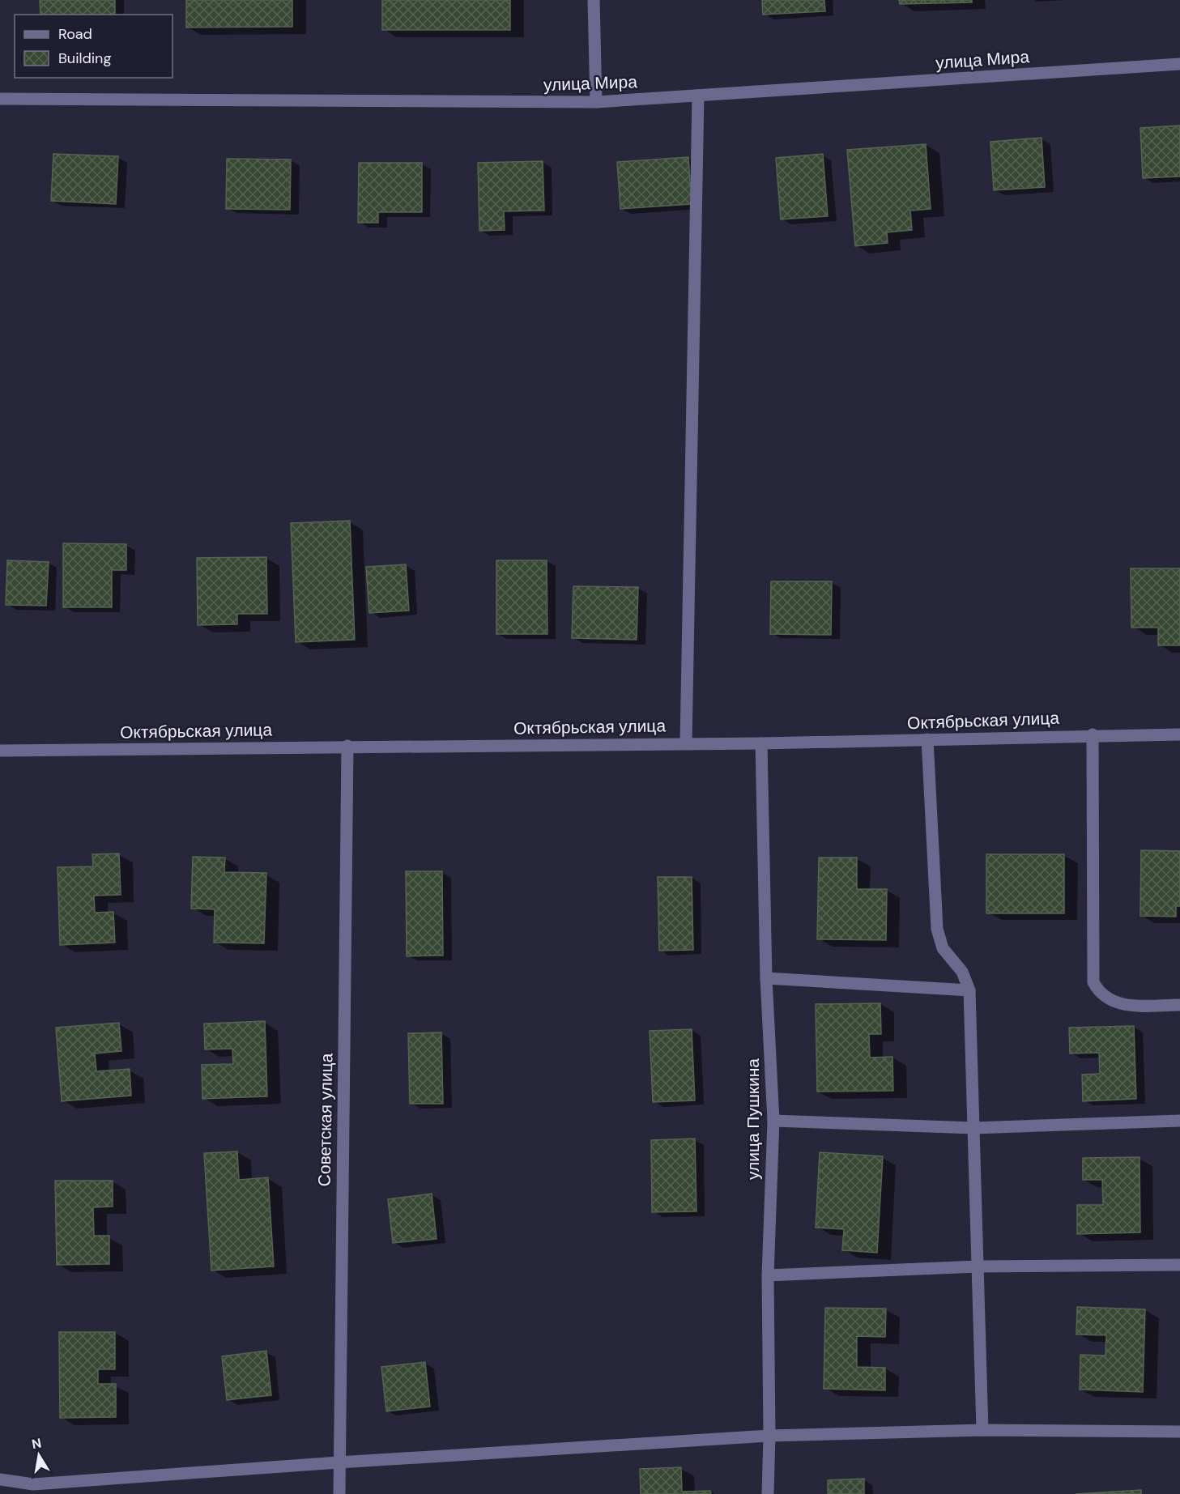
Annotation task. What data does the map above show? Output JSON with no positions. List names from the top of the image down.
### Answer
{
  "streets": {
    "street": [
      "улица Мира",
      "Октябрьская улица",
      "улица Пушкина",
      "Советская улица"
    ]
  },
  "crossings": [
    ["Октябрьская улица", "улица Пушкина"],
    ["Октябрьская улица", "Советская улица"]
  ],
  "legend": ["Road", "Building"],
  "north": "top"
}
